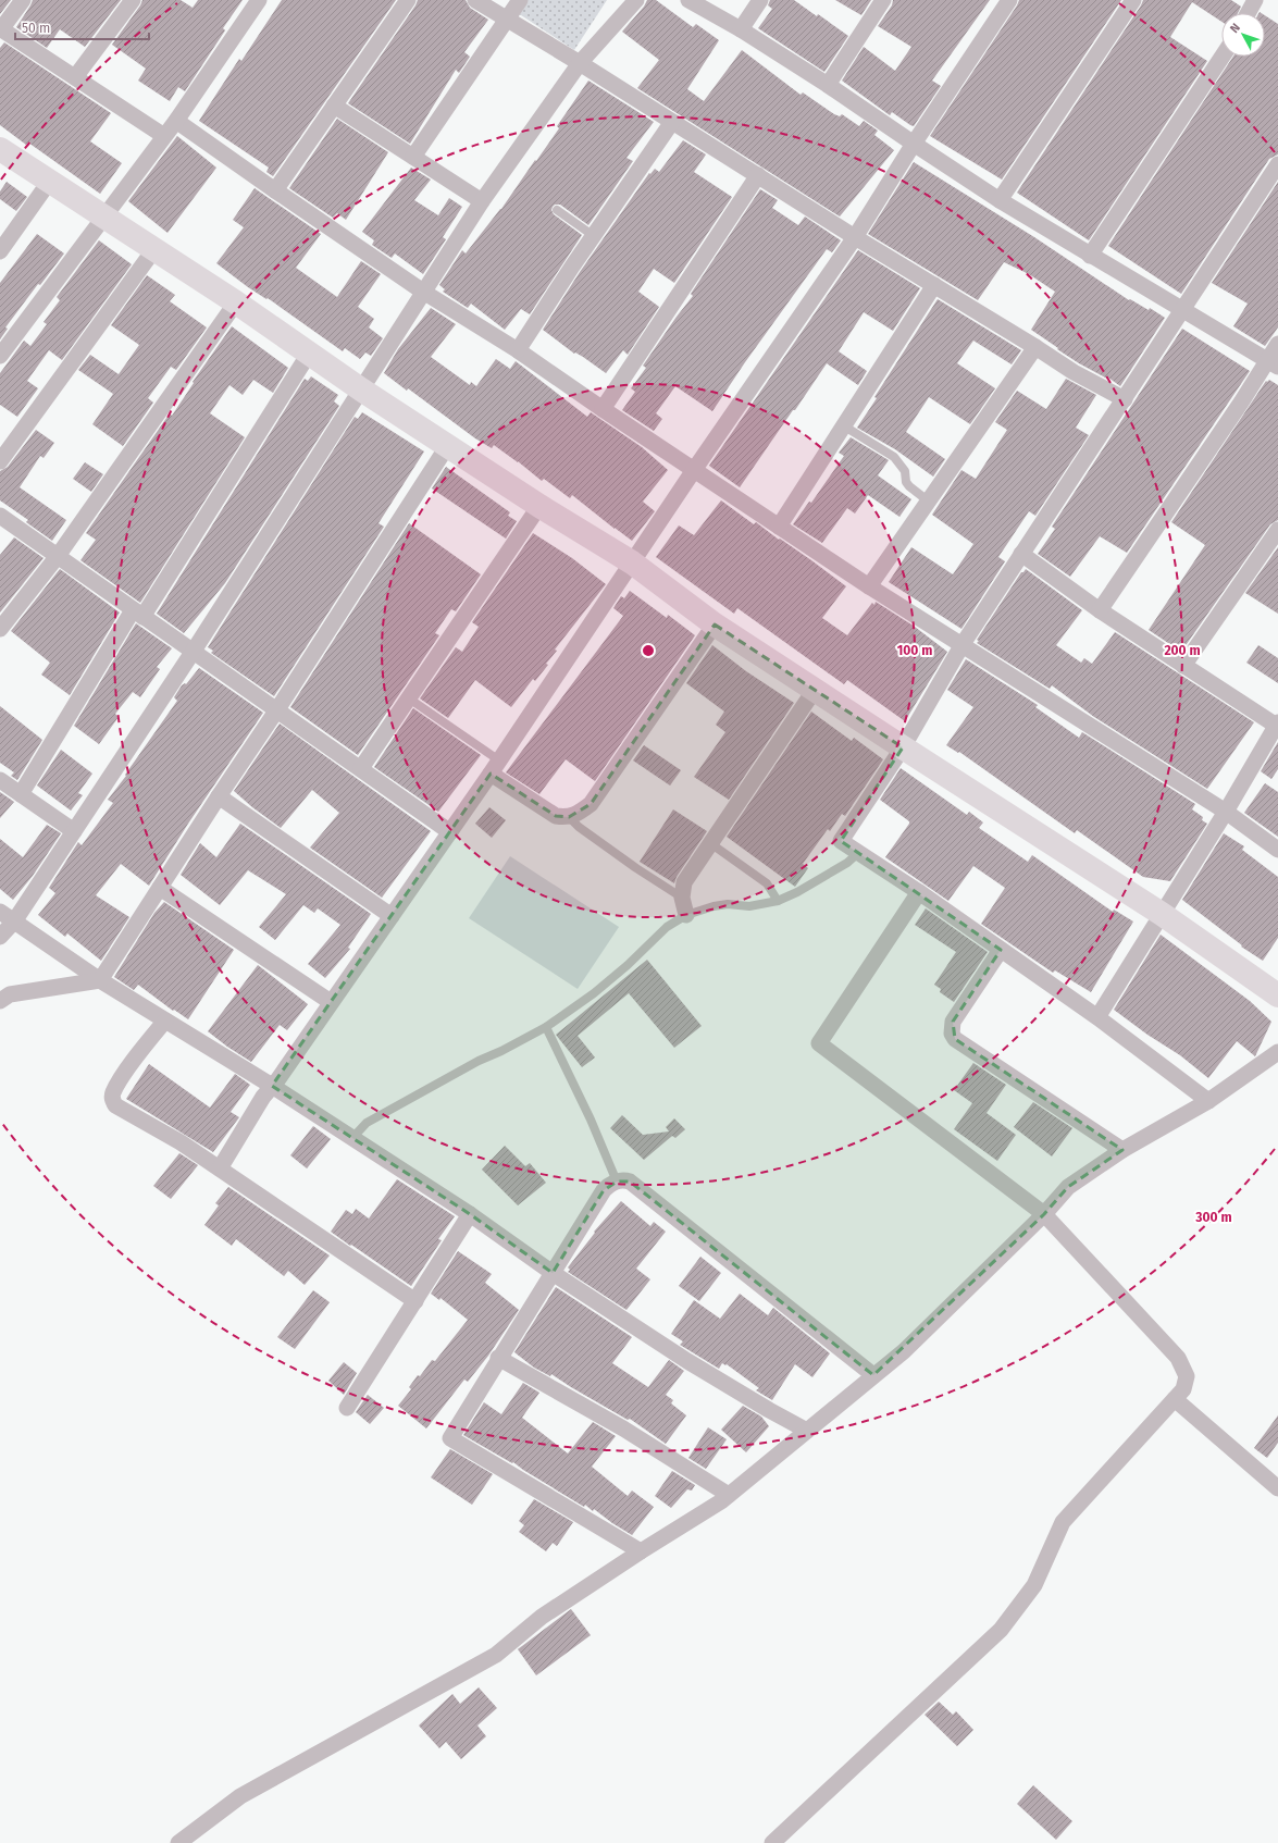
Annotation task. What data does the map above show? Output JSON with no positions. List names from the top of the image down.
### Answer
{
  "scale_bar": "50 m",
  "north": "top left",
  "rings": ["100 m", "200 m", "300 m"]
}
